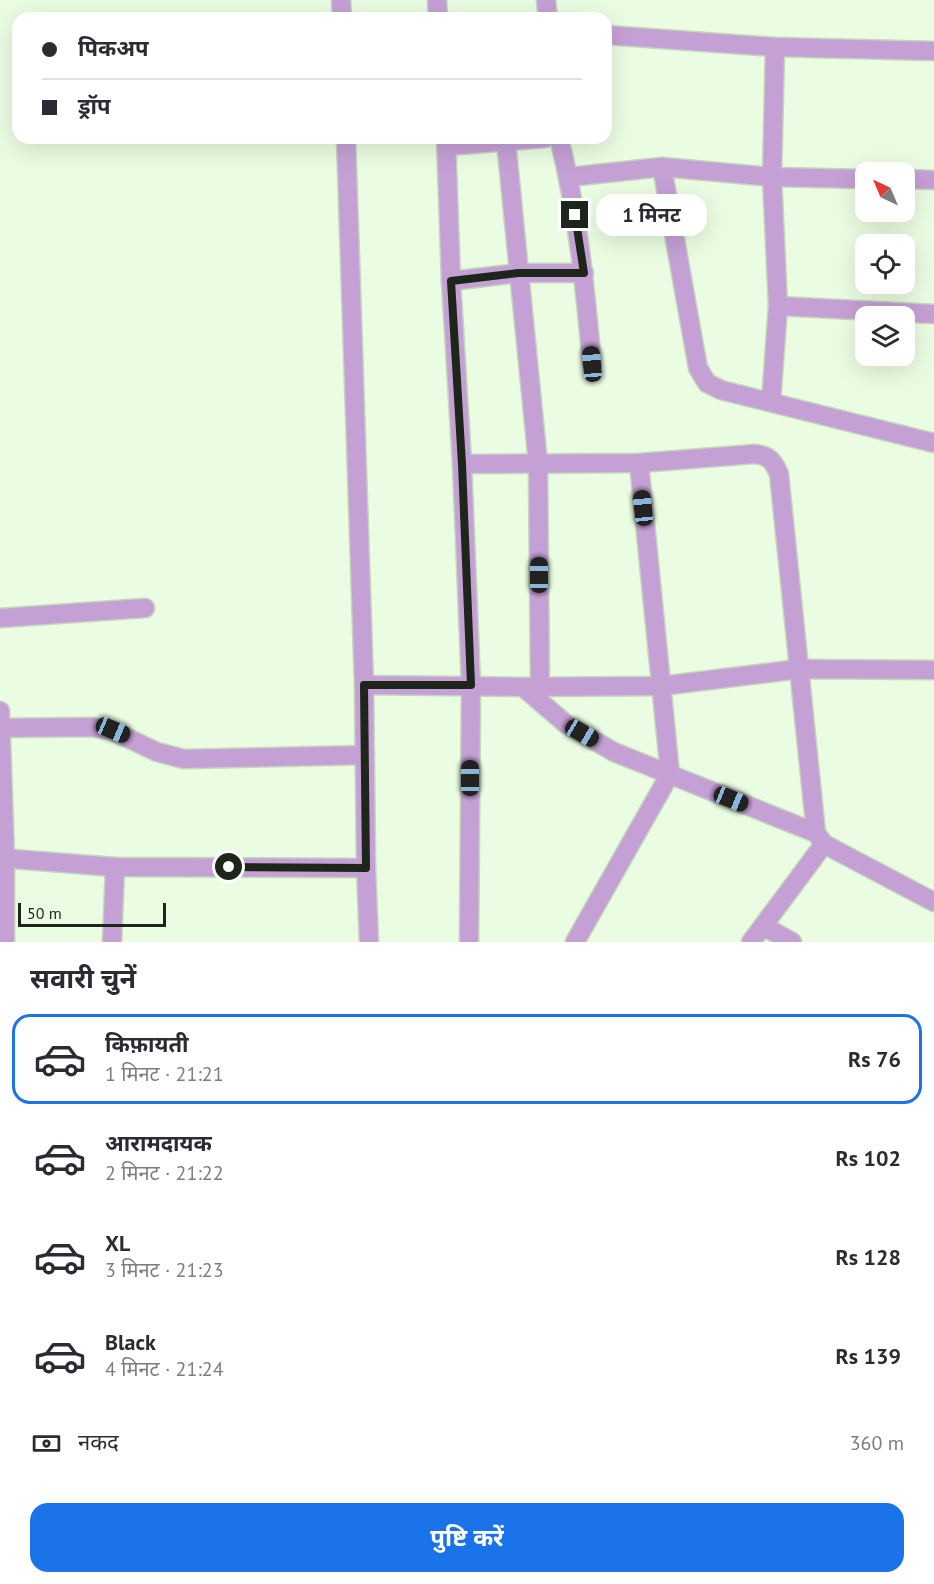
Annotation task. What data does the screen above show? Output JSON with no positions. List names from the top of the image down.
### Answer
{
  "scale_bar": "50 m",
  "north": "top left",
  "page": {
    "banner": ["पिकअप", "ड्रॉप"],
    "bubble": "1 मिनट",
    "scale": "50 m",
    "heading": "सवारी चुनें",
    "list": [
      {
        "name": "किफ़ायती",
        "note": "1 मिनट · 21:21",
        "value": "Rs 76"
      },
      {
        "name": "आरामदायक",
        "note": "2 मिनट · 21:22",
        "value": "Rs 102"
      },
      {
        "name": "XL",
        "note": "3 मिनट · 21:23",
        "value": "Rs 128"
      },
      {
        "name": "Black",
        "note": "4 मिनट · 21:24",
        "value": "Rs 139"
      }
    ],
    "pay": ["नकद", "360 m"],
    "buttons": "पुष्टि करें"
  }
}
